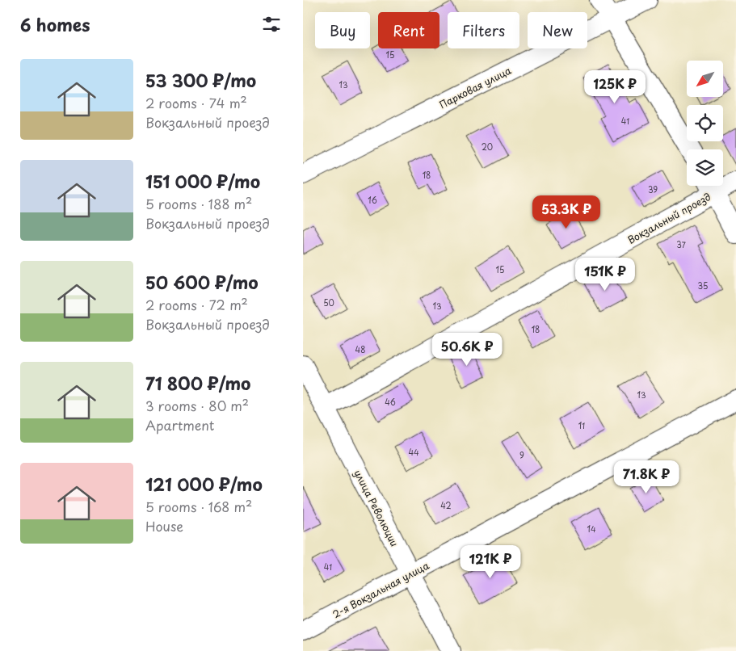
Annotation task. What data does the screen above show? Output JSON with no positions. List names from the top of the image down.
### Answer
{
  "streets": {
    "street": [
      "Парковая улица",
      "Вокзальный проезд",
      "улица Революции",
      "2-я Вокзальная улица"
    ]
  },
  "crossings": [
    ["Вокзальный проезд", "улица Революции"],
    ["улица Революции", "2-я Вокзальная улица"]
  ],
  "house_numbers": [
    "15",
    "13",
    "41",
    "20",
    "18",
    "39",
    "16",
    "37",
    "15",
    "35",
    "50",
    "13",
    "18",
    "48",
    "13",
    "46",
    "11",
    "44",
    "9",
    "42",
    "14",
    "41"
  ],
  "north": "bottom left",
  "page": {
    "heading": "6 homes",
    "chip": [
      "Buy",
      "Rent",
      "Filters",
      "New"
    ],
    "list": [
      {
        "name": "53 300 ₽/mo",
        "note": "2 rooms · 74 m² · Вокзальный проезд"
      },
      {
        "name": "151 000 ₽/mo",
        "note": "5 rooms · 188 m² · Вокзальный проезд"
      },
      {
        "name": "50 600 ₽/mo",
        "note": "2 rooms · 72 m² · Вокзальный проезд"
      },
      {
        "name": "71 800 ₽/mo",
        "note": "3 rooms · 80 m² · Apartment"
      },
      {
        "name": "121 000 ₽/mo",
        "note": "5 rooms · 168 m² · House"
      }
    ],
    "price": [
      "125K ₽",
      "53.3K ₽",
      "151K ₽",
      "50.6K ₽",
      "71.8K ₽",
      "121K ₽"
    ]
  }
}
